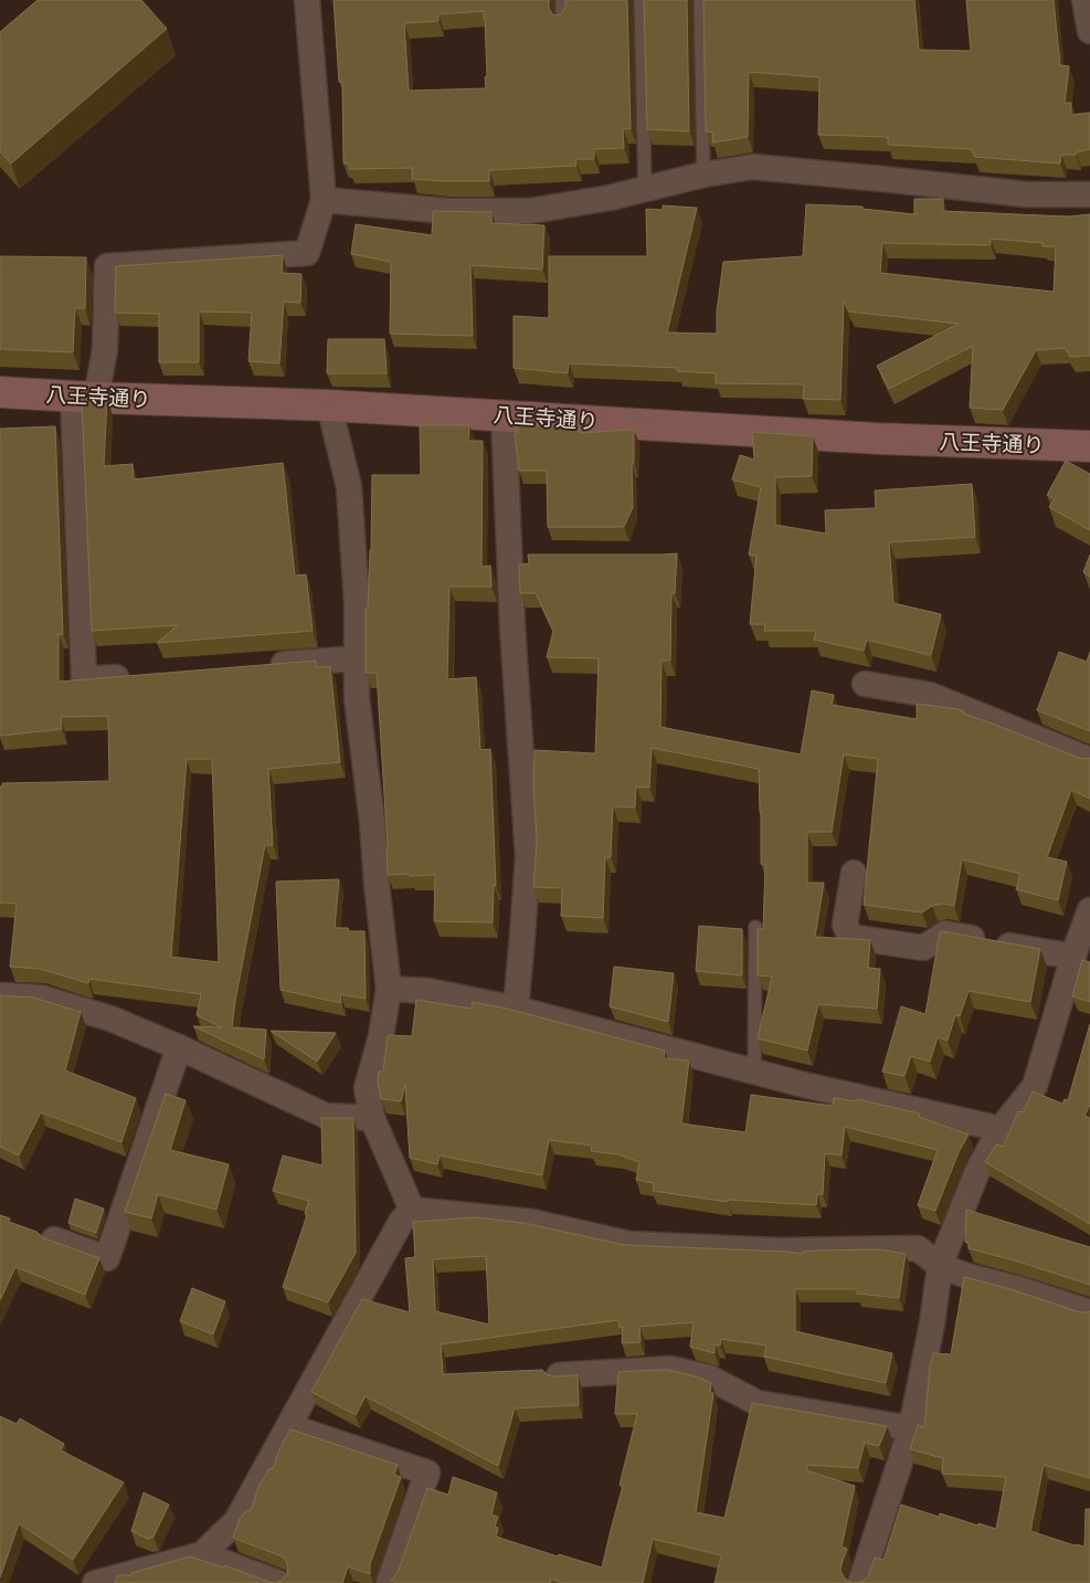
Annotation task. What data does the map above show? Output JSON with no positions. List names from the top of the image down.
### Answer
{
  "streets": {
    "street": ["八王寺通り"]
  }
}
